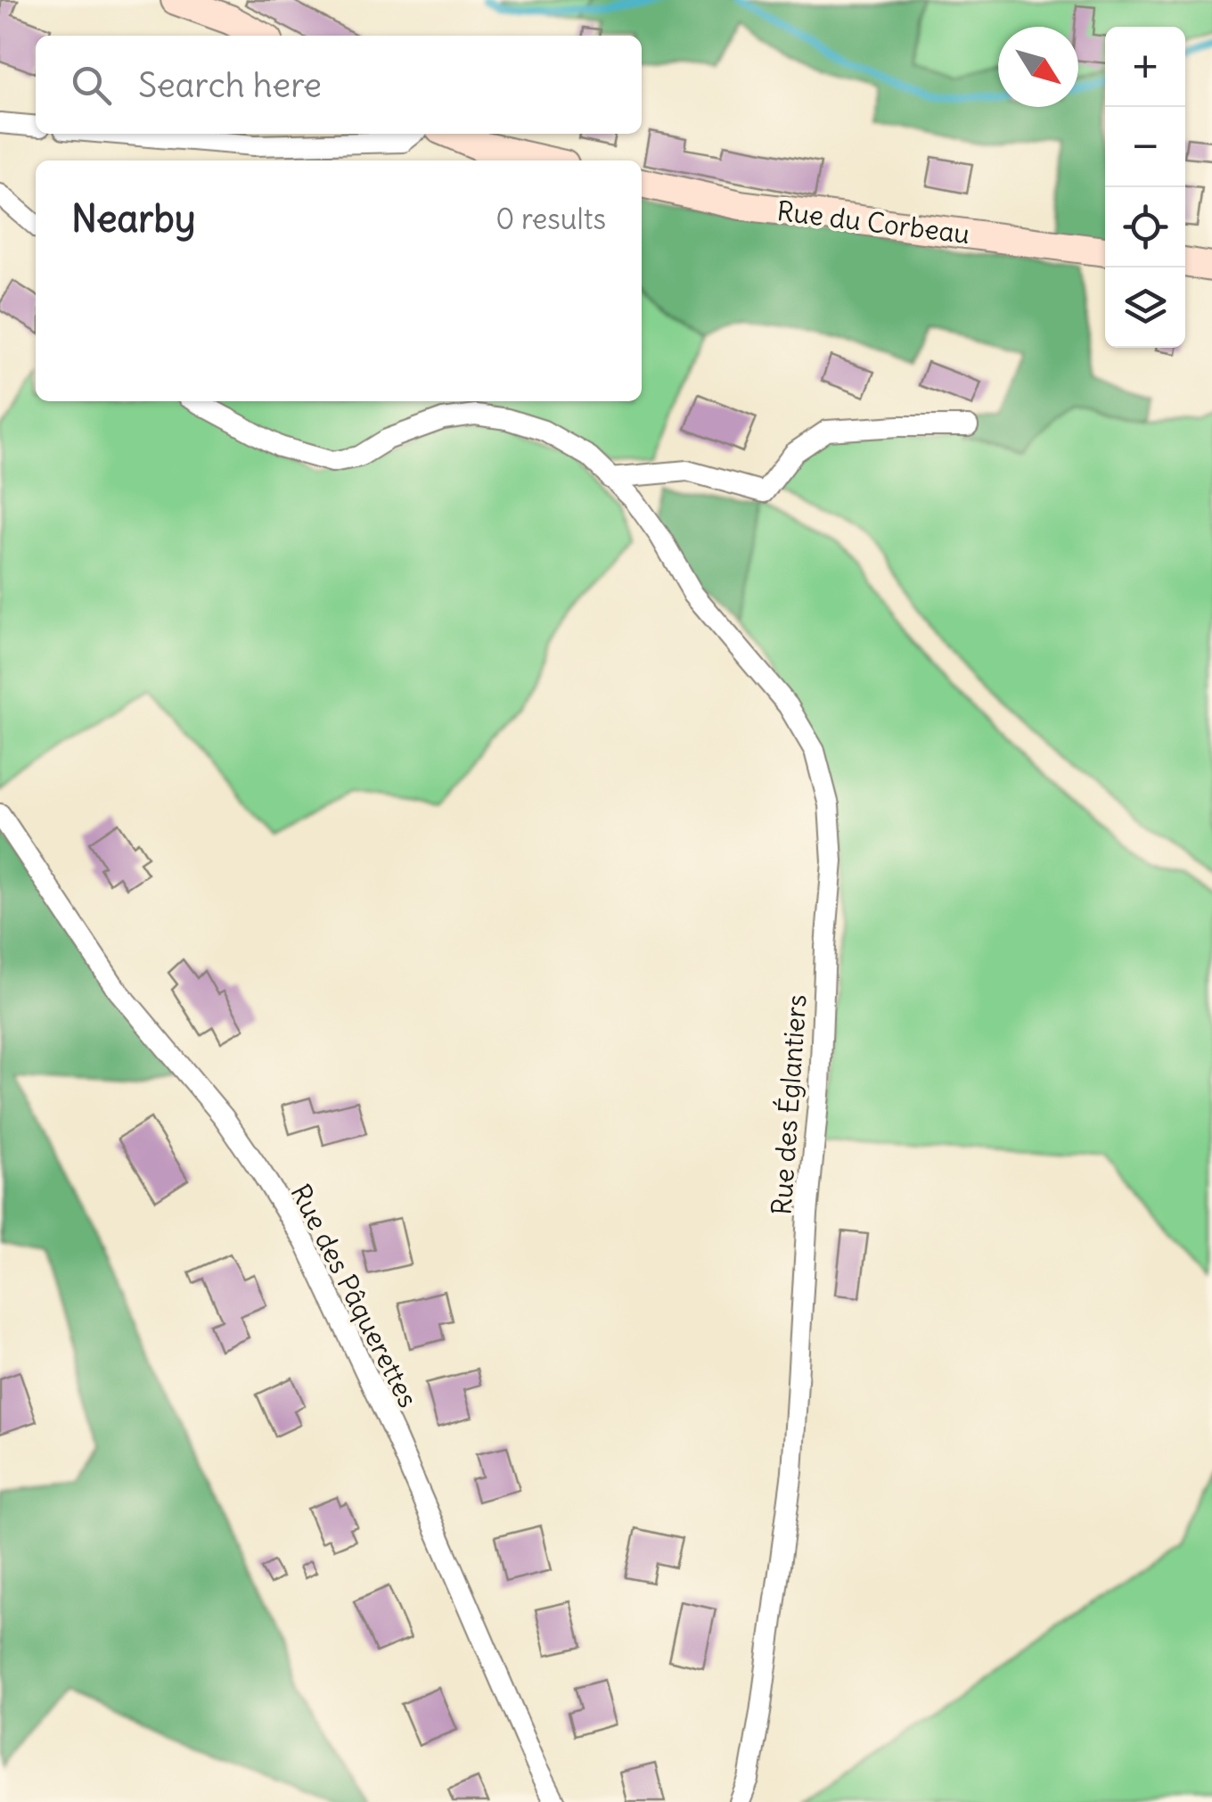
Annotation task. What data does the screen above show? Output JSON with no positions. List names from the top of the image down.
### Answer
{
  "streets": {
    "street": ["Rue du Corbeau", "Rue des Églantiers", "Rue des Pâquerettes"]
  },
  "north": "bottom right",
  "page": {
    "map_buttons": ["+", "−"],
    "search": "Search here",
    "heading": ["Nearby", "0 results"]
  }
}
